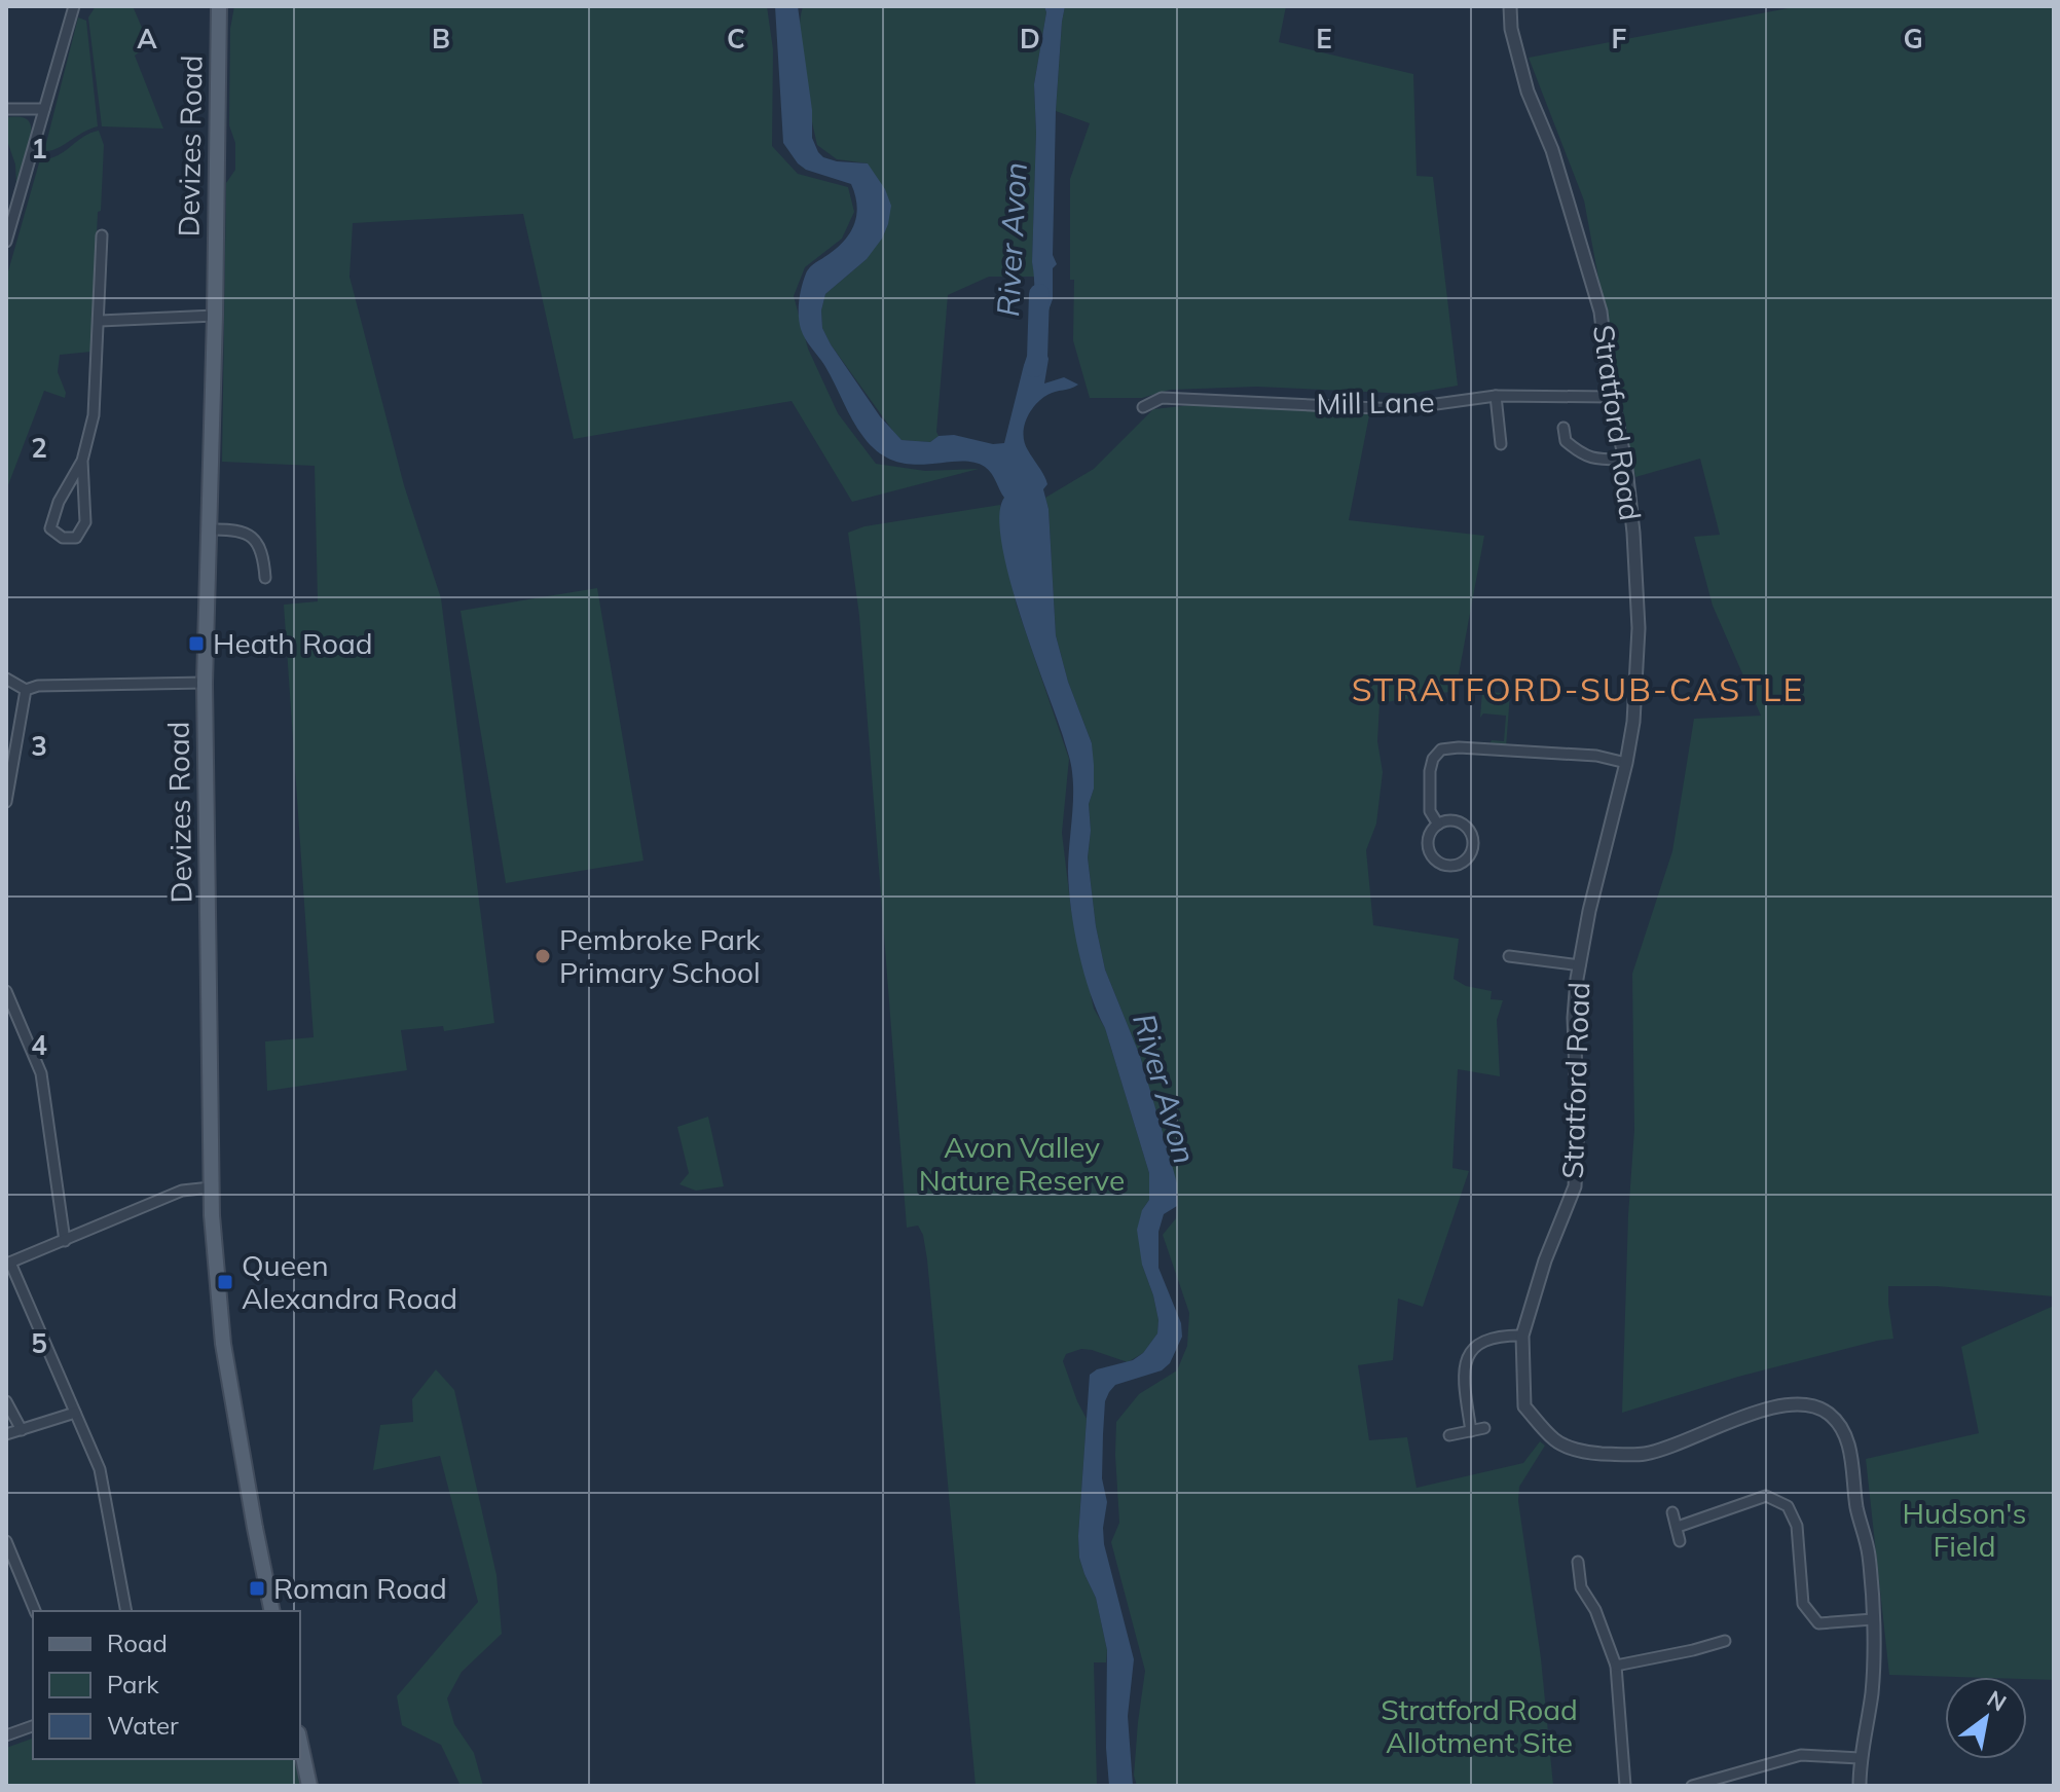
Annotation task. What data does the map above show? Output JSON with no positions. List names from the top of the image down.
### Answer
{
  "streets": {
    "main road": ["Devizes Road"],
    "street": ["Mill Lane", "Stratford Road"]
  },
  "crossings": [
    ["Mill Lane", "Stratford Road"]
  ],
  "districts": ["STRATFORD-SUB-CASTLE"],
  "water": ["River Avon"],
  "parks": ["Avon Valley Nature Reserve", "Hudson's Field", "Stratford Road Allotment Site"],
  "places": {
    "transit": ["Heath Road", "Queen Alexandra Road", "Roman Road"],
    "other": ["Pembroke Park Primary School"]
  },
  "legend": ["Road", "Park", "Water"],
  "north": "top right",
  "grid": {
    "columns": [
      "A",
      "B",
      "C",
      "D",
      "E",
      "F",
      "G"
    ],
    "rows": [
      "1",
      "2",
      "3",
      "4",
      "5"
    ]
  }
}
